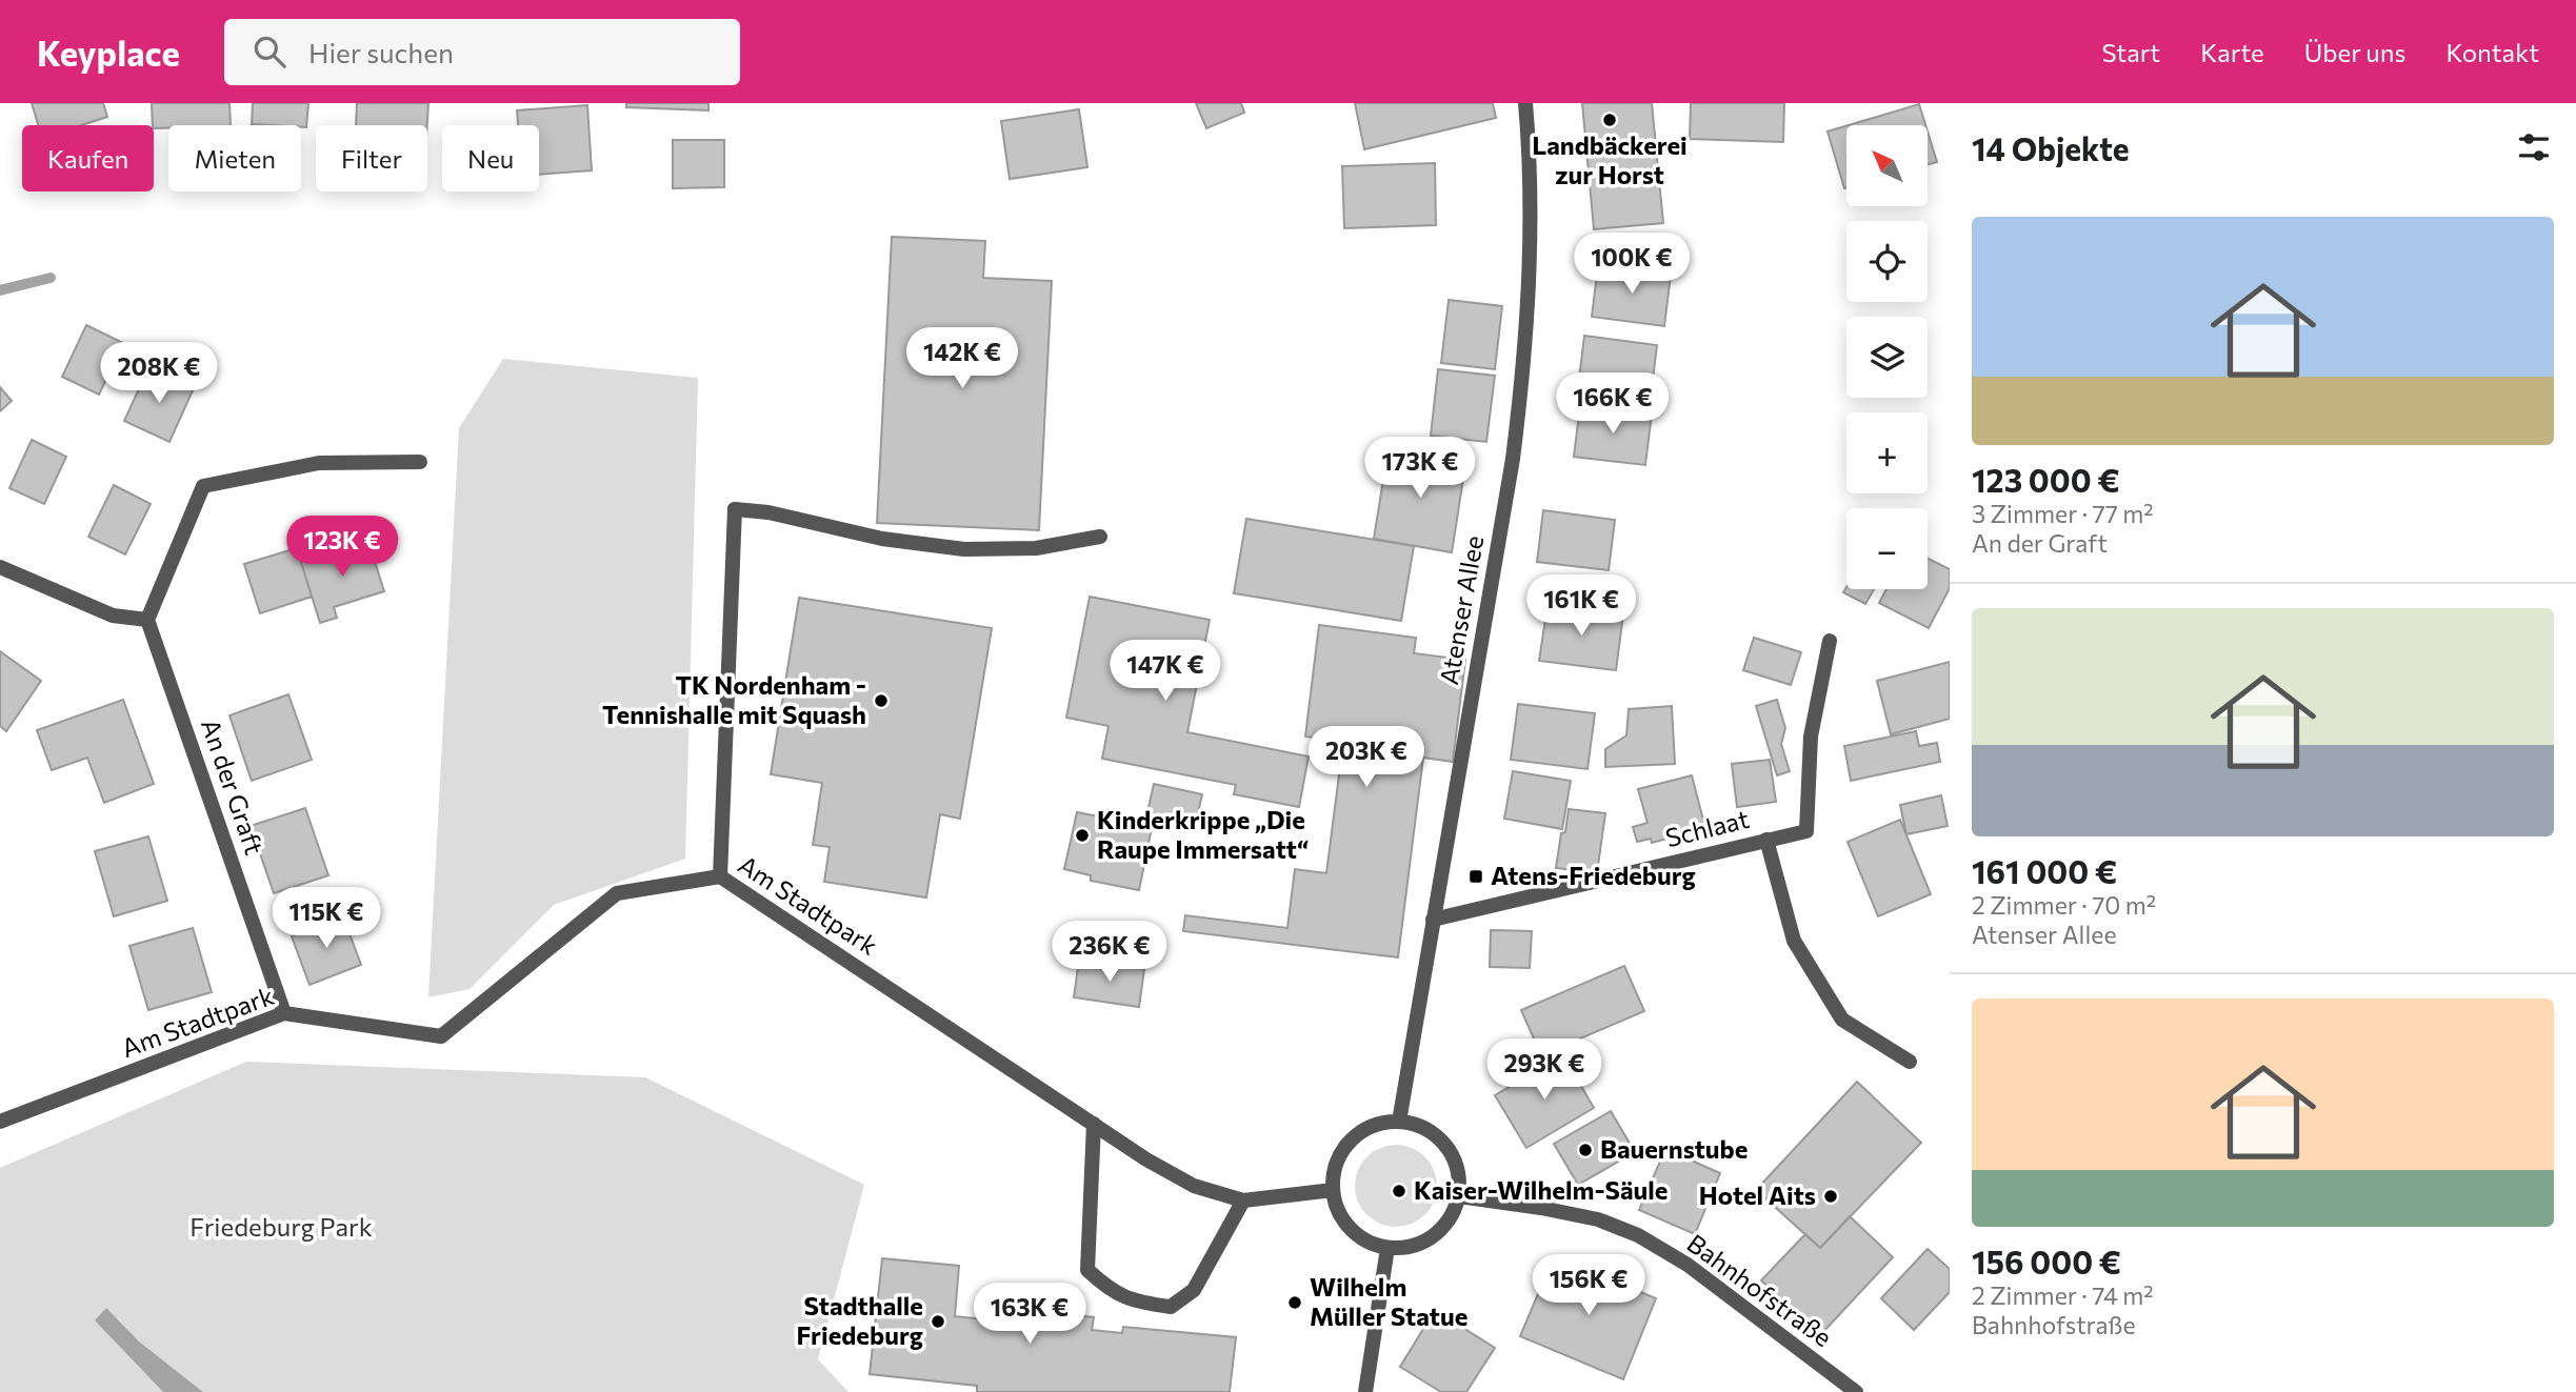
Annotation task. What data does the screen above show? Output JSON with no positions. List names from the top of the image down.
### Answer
{
  "streets": {
    "street": [
      "Atenser Allee",
      "An der Graft",
      "Schlaat",
      "Am Stadtpark",
      "Bahnhofstraße"
    ]
  },
  "crossings": [
    ["Atenser Allee", "Schlaat"],
    ["Atenser Allee", "Am Stadtpark"],
    ["Atenser Allee", "Bahnhofstraße"],
    ["An der Graft", "Am Stadtpark"],
    ["Am Stadtpark", "Bahnhofstraße"]
  ],
  "parks": ["Friedeburg Park"],
  "places": {
    "other": [
      "Landbäckerei zur Horst",
      "TK Nordenham - Tennishalle mit Squash",
      "Kinderkrippe „Die Raupe Immersatt“",
      "Bauernstube",
      "Kaiser-Wilhelm-Säule",
      "Hotel Aits",
      "Wilhelm Müller Statue",
      "Stadthalle Friedeburg"
    ],
    "transit": ["Atens-Friedeburg"]
  },
  "north": "top left",
  "page": {
    "header": "Keyplace",
    "search": "Hier suchen",
    "nav": [
      "Start",
      "Karte",
      "Über uns",
      "Kontakt"
    ],
    "heading": "14 Objekte",
    "map_buttons": ["+", "−"],
    "chip": [
      "Kaufen",
      "Mieten",
      "Filter",
      "Neu"
    ],
    "list": [
      {
        "name": "123 000 €",
        "note": "3 Zimmer · 77 m² · An der Graft"
      },
      {
        "name": "161 000 €",
        "note": "2 Zimmer · 70 m² · Atenser Allee"
      },
      {
        "name": "156 000 €",
        "note": "2 Zimmer · 74 m² · Bahnhofstraße"
      }
    ],
    "price": [
      "100K €",
      "142K €",
      "208K €",
      "166K €",
      "173K €",
      "123K €",
      "161K €",
      "147K €",
      "203K €",
      "115K €",
      "236K €",
      "293K €",
      "156K €",
      "163K €"
    ]
  }
}
